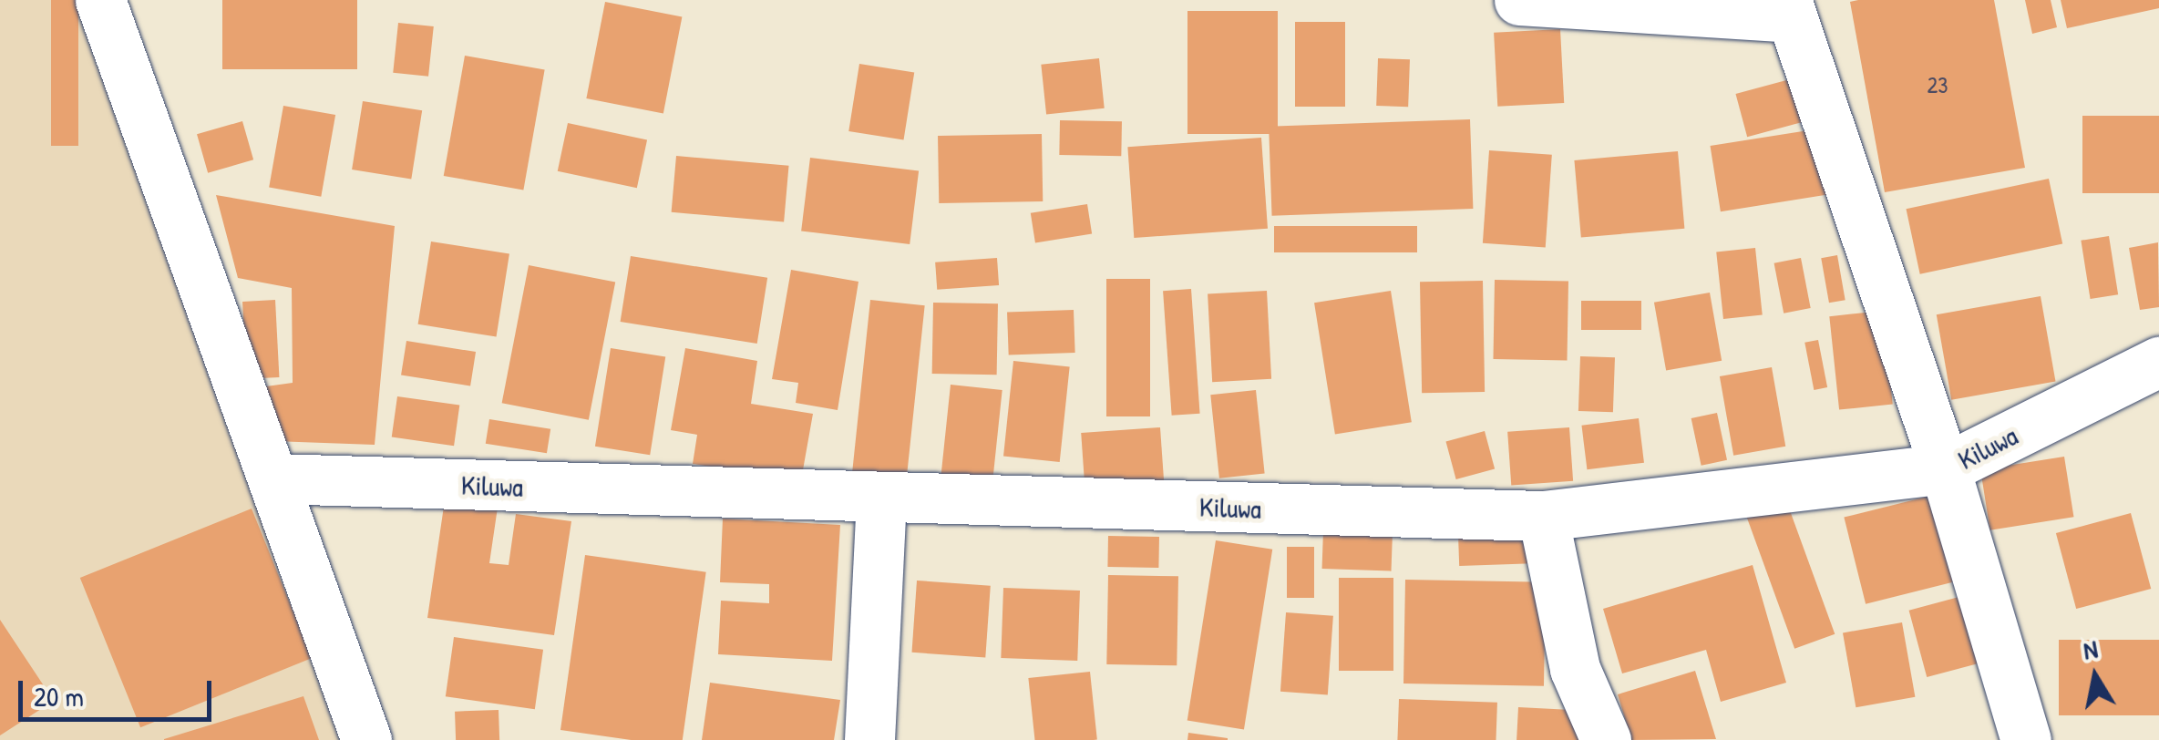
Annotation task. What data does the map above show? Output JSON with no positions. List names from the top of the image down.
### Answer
{
  "streets": {
    "street": ["Kiluwa"]
  },
  "house_numbers": ["23"],
  "scale_bar": "20 m",
  "north": "top"
}
